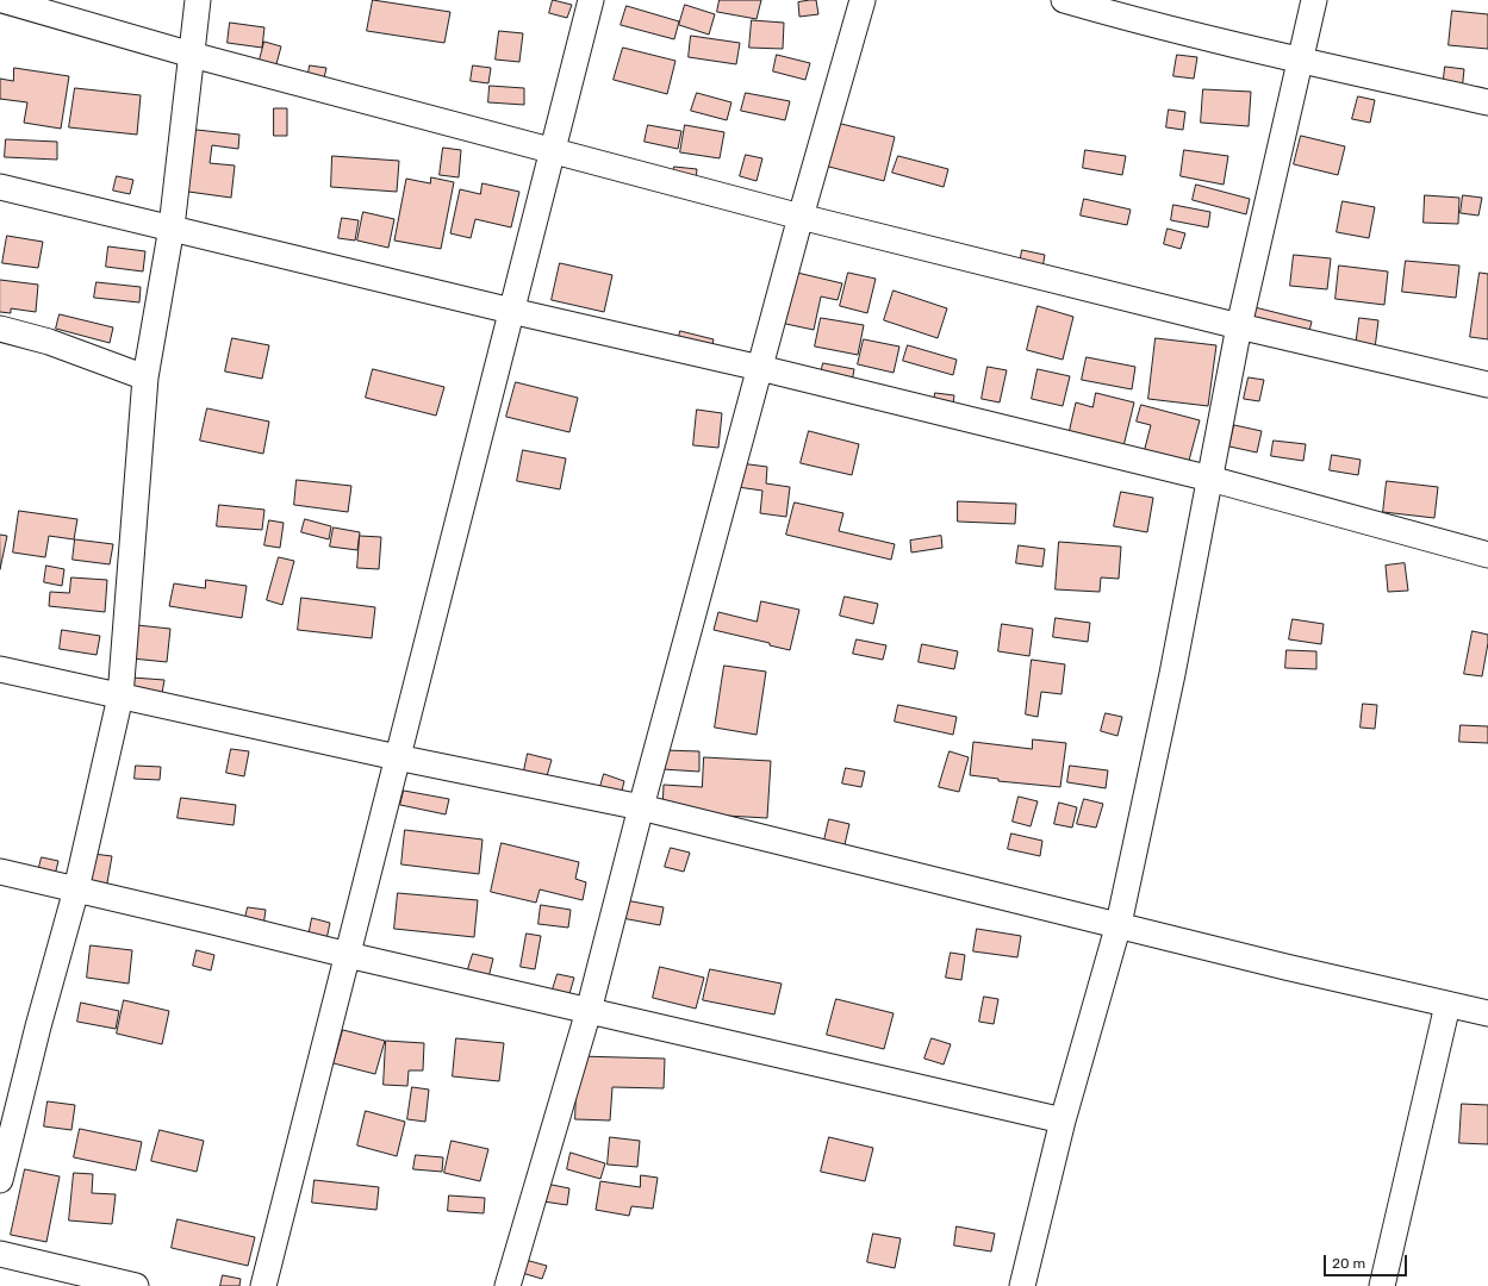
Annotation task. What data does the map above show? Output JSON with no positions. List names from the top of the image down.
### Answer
{
  "scale_bar": "20 m"
}
